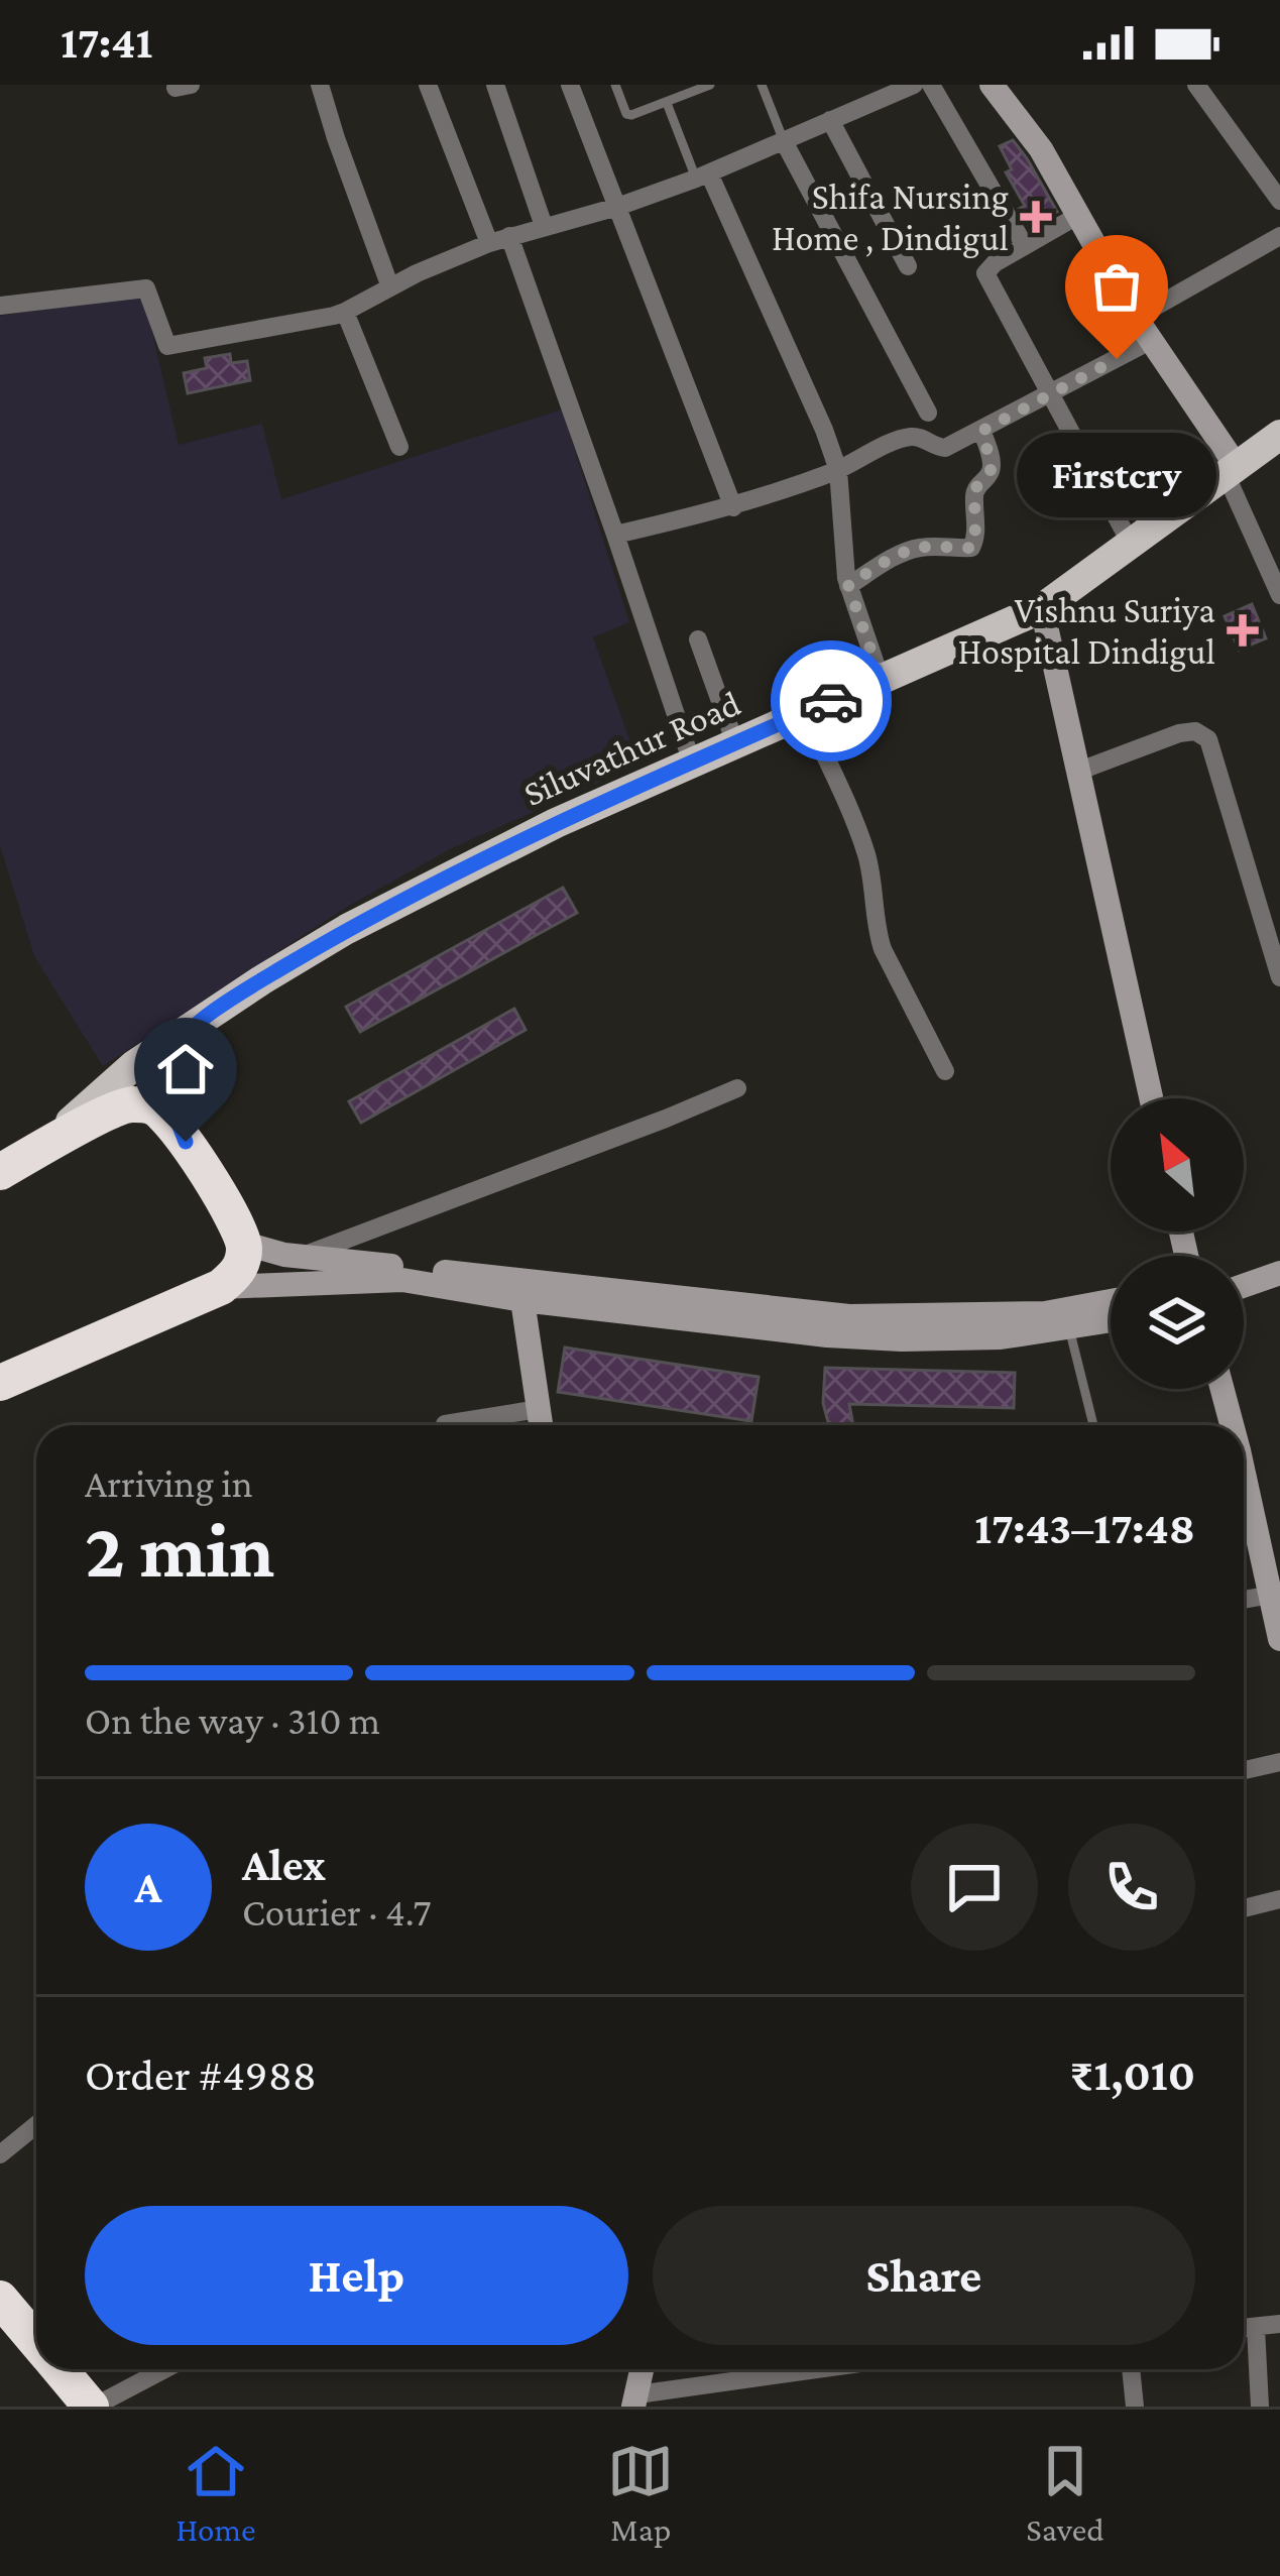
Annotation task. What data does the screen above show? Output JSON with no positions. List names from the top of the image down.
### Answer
{
  "streets": {
    "main road": ["Siluvathur Road"]
  },
  "places": {
    "health": ["Shifa Nursing Home , Dindigul", "Vishnu Suriya Hospital Dindigul"],
    "other": ["Firstcry"]
  },
  "north": "top left",
  "page": {
    "status": "17:41",
    "bubble": "Firstcry",
    "heading": ["2 min", "Arriving in", "17:43–17:48"],
    "panel": [
      "Alex",
      "Courier · 4.7",
      "Order #4988",
      "₹1,010"
    ],
    "bar": "On the way · 310 m",
    "round": "A",
    "buttons": ["Help", "Share"],
    "tabs": ["Home", "Map", "Saved"]
  }
}
